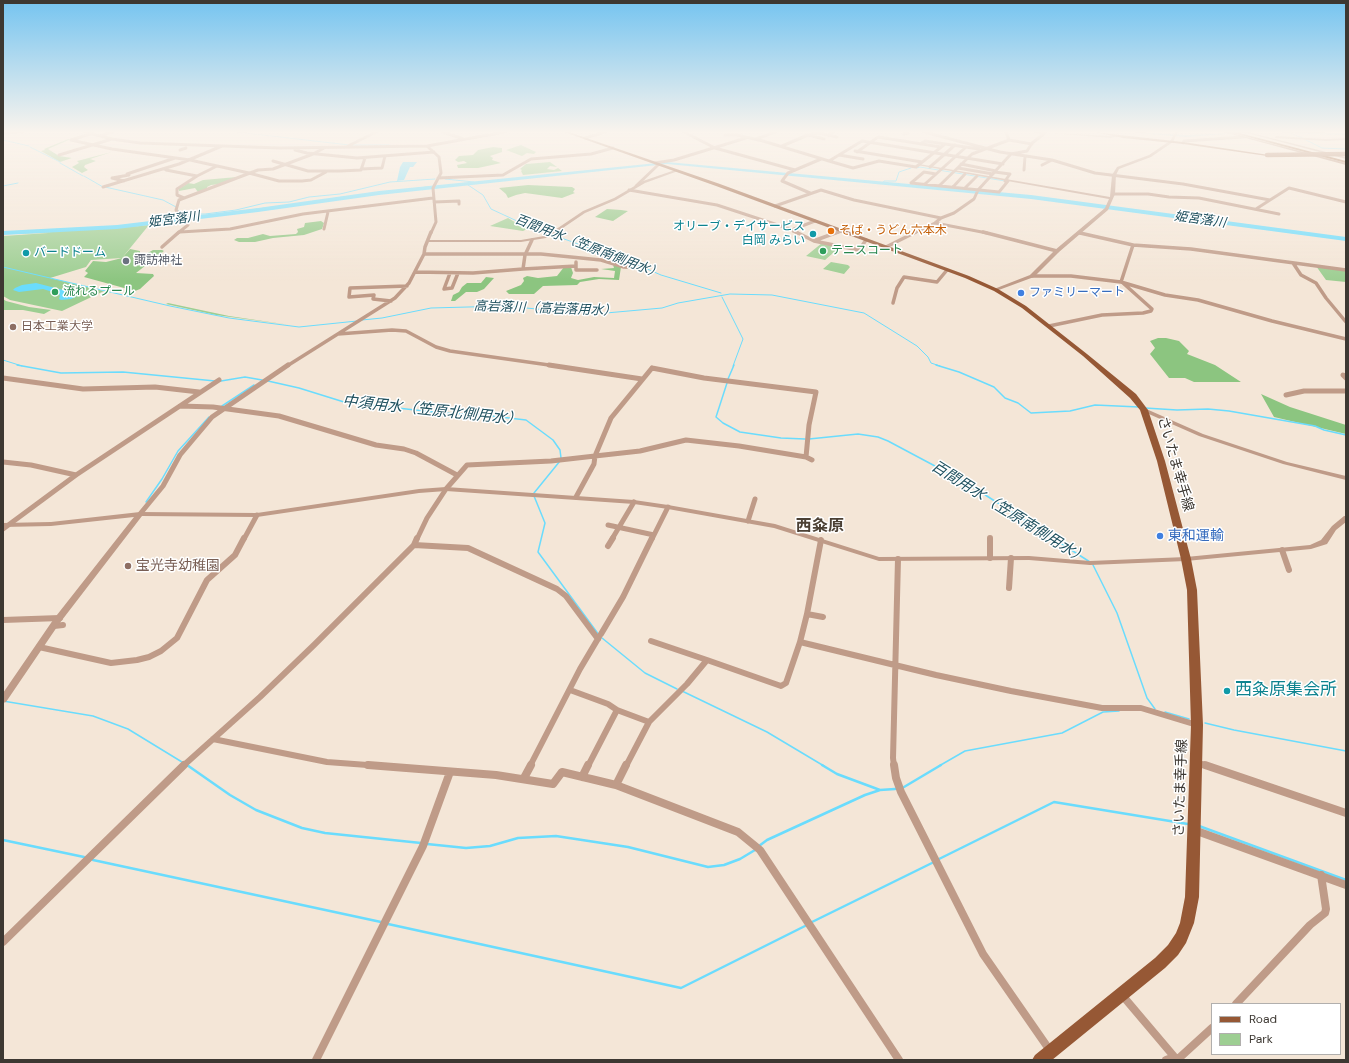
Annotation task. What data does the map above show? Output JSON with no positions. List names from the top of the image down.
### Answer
{
  "streets": {
    "main road": ["さいたま幸手線"]
  },
  "districts": ["西粂原"],
  "water": [
    "姫宮落川",
    "百間用水（笠原南側用水）",
    "高岩落川（高岩落用水）",
    "中須用水（笠原北側用水）"
  ],
  "places": [
    "そば・うどん六本木",
    "オリーブ・デイサービス 白岡 みらい",
    "テニスコート",
    "バードドーム",
    "諏訪神社",
    "流れるプール",
    "ファミリーマート",
    "日本工業大学",
    "東和運輸",
    "宝光寺幼稚園",
    "西粂原集会所"
  ],
  "legend": ["Road", "Park"]
}
